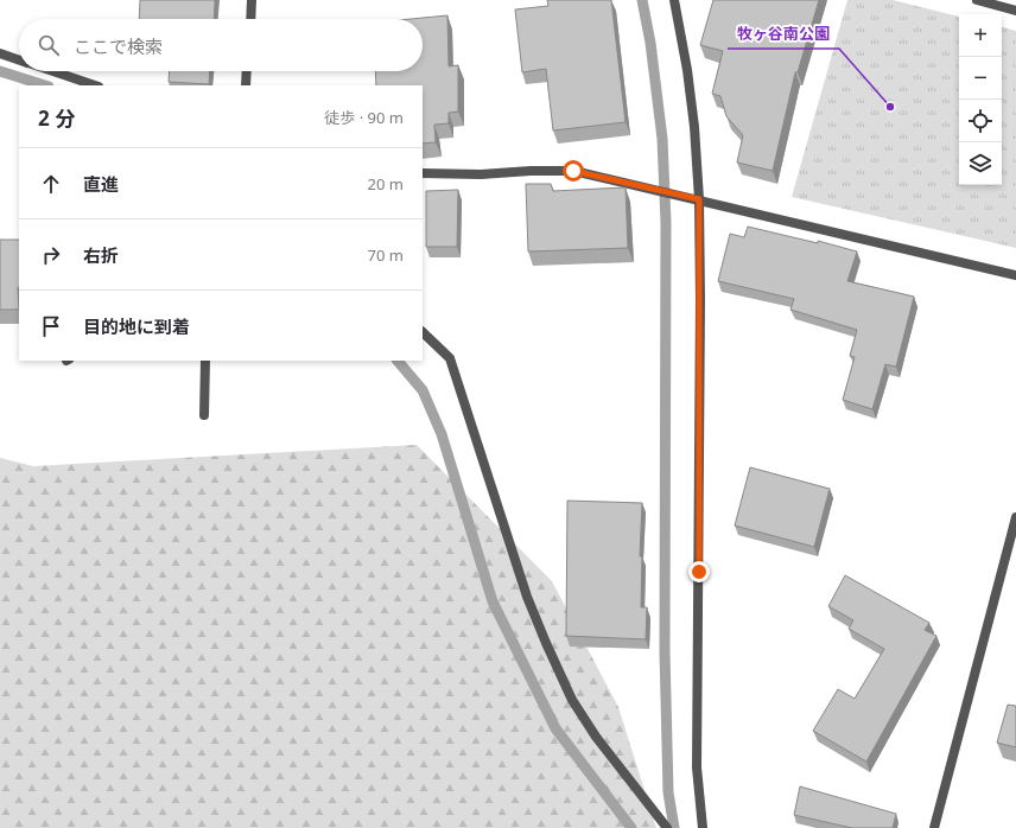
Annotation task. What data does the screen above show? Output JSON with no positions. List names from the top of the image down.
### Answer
{
  "places": ["牧ヶ谷南公園"],
  "page": {
    "map_buttons": ["+", "−"],
    "search": "ここで検索",
    "heading": ["2 分", "徒歩 · 90 m"],
    "list": [
      ["直進", "20 m"],
      ["右折", "70 m"],
      "目的地に到着"
    ]
  }
}
